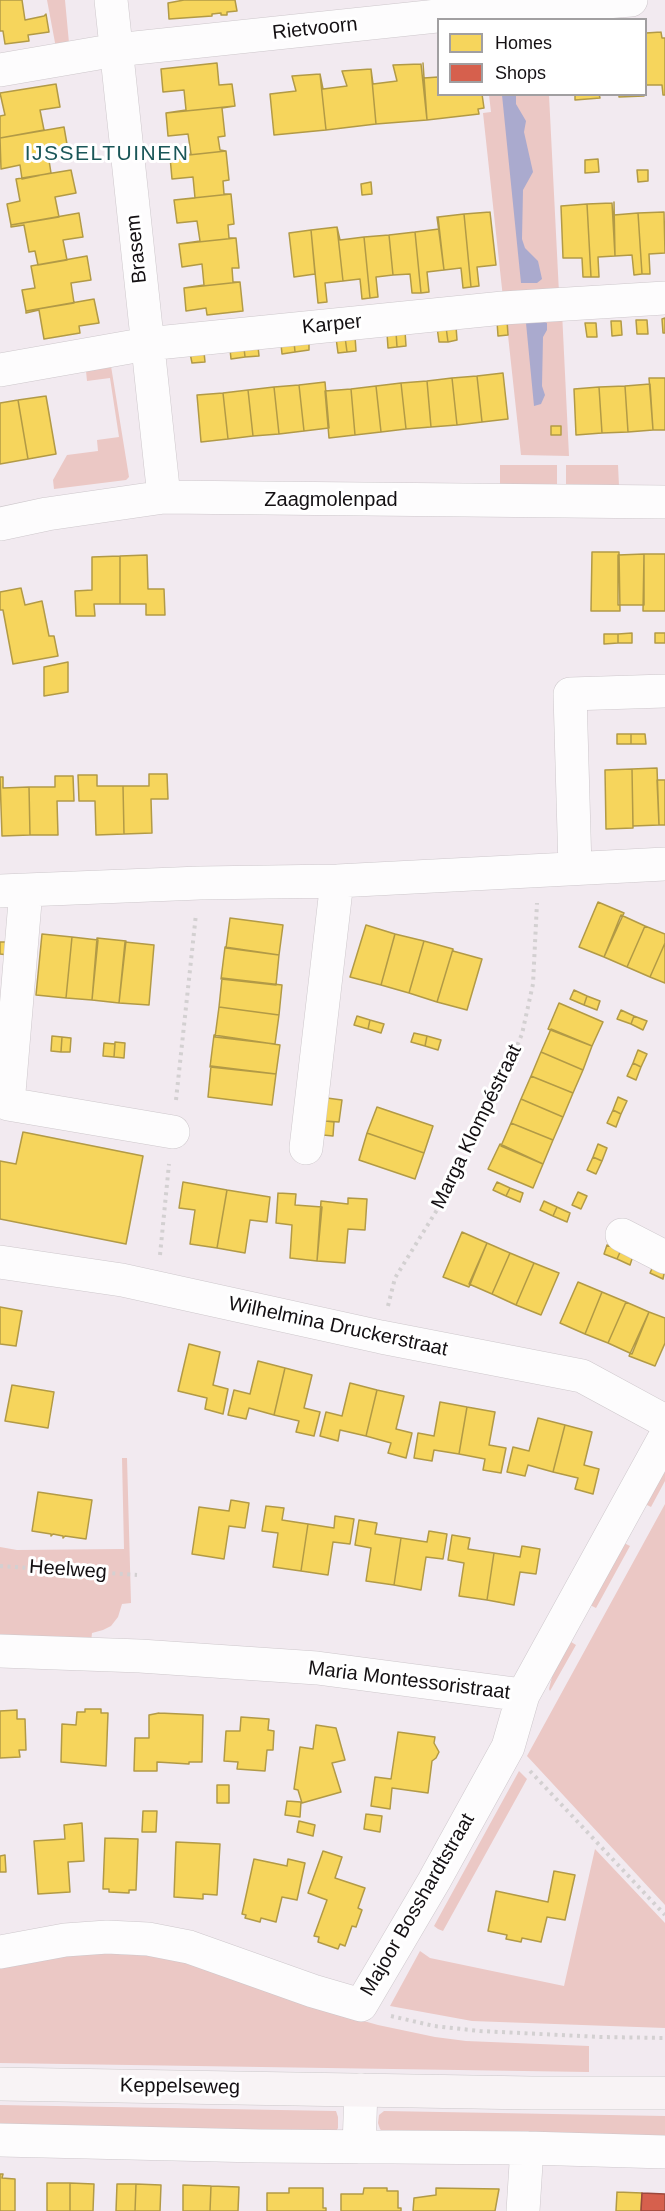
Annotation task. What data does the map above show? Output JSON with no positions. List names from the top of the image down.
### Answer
{
  "streets": {
    "main road": ["Keppelseweg"],
    "street": [
      "Rietvoorn",
      "Brasem",
      "Karper",
      "Zaagmolenpad",
      "Wilhelmina Druckerstraat",
      "Maria Montessoristraat",
      "Majoor Bosshardtstraat"
    ],
    "path": ["Marga Klompéstraat", "Heelweg"]
  },
  "crossings": [
    ["Rietvoorn", "Brasem"],
    ["Brasem", "Karper"],
    ["Brasem", "Zaagmolenpad"],
    ["Marga Klompéstraat", "Wilhelmina Druckerstraat"],
    ["Maria Montessoristraat", "Majoor Bosshardtstraat"]
  ],
  "districts": ["IJSSELTUINEN"],
  "legend": ["Homes", "Shops"]
}
